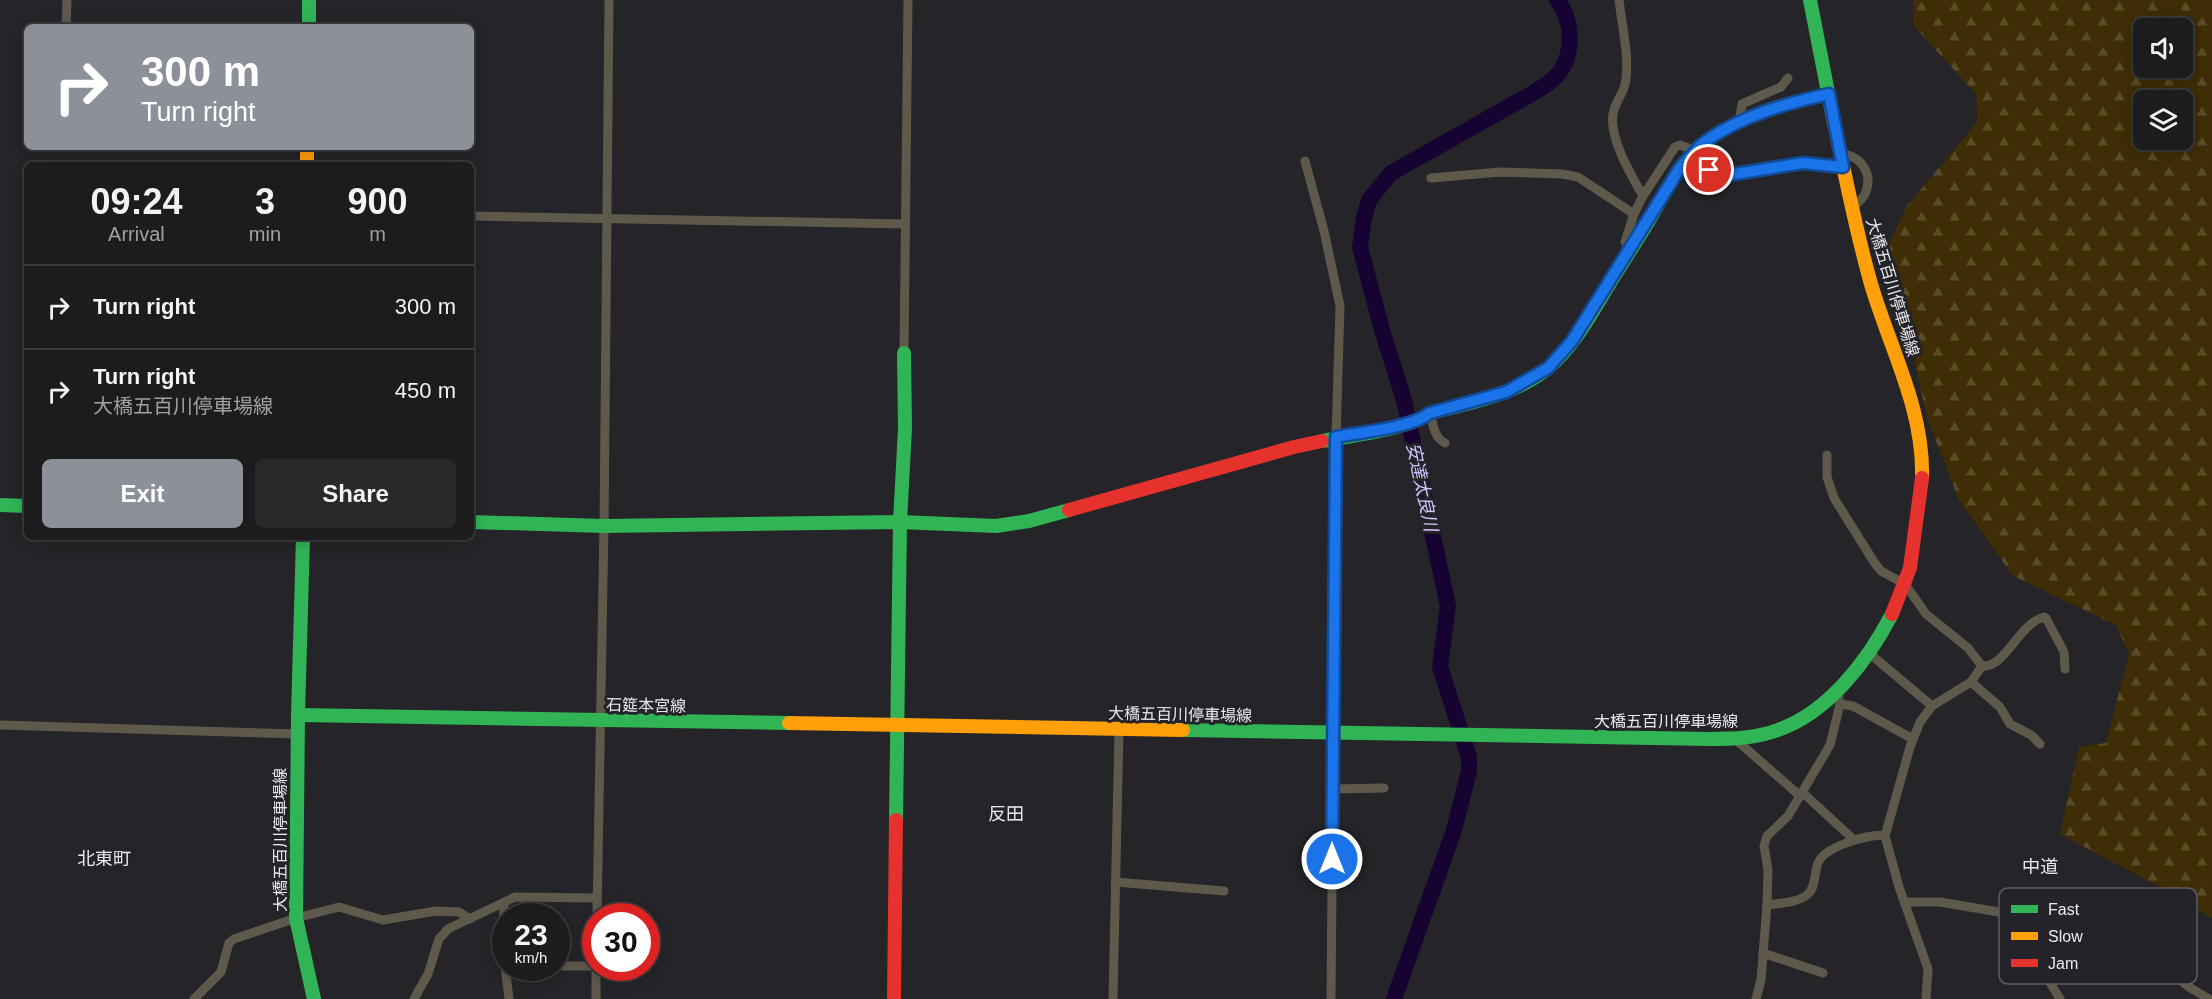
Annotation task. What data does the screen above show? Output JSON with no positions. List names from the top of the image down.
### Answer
{
  "streets": {
    "main road": ["大橋五百川停車場線", "石筵本宮線"]
  },
  "crossings": [
    ["大橋五百川停車場線", "石筵本宮線"]
  ],
  "districts": ["反田", "北東町", "中道"],
  "water": ["安達太良川"],
  "legend": ["Fast", "Slow", "Jam"],
  "page": {
    "turn": ["300 m", "Turn right"],
    "eta": [
      "09:24",
      "Arrival",
      "3",
      "min",
      "900",
      "m"
    ],
    "list": [
      {
        "name": "Turn right",
        "value": "300 m"
      },
      {
        "name": "Turn right",
        "note": "大橋五百川停車場線",
        "value": "450 m"
      }
    ],
    "buttons": ["Exit", "Share"],
    "speed": "23 km/h",
    "limit": "30"
  }
}
